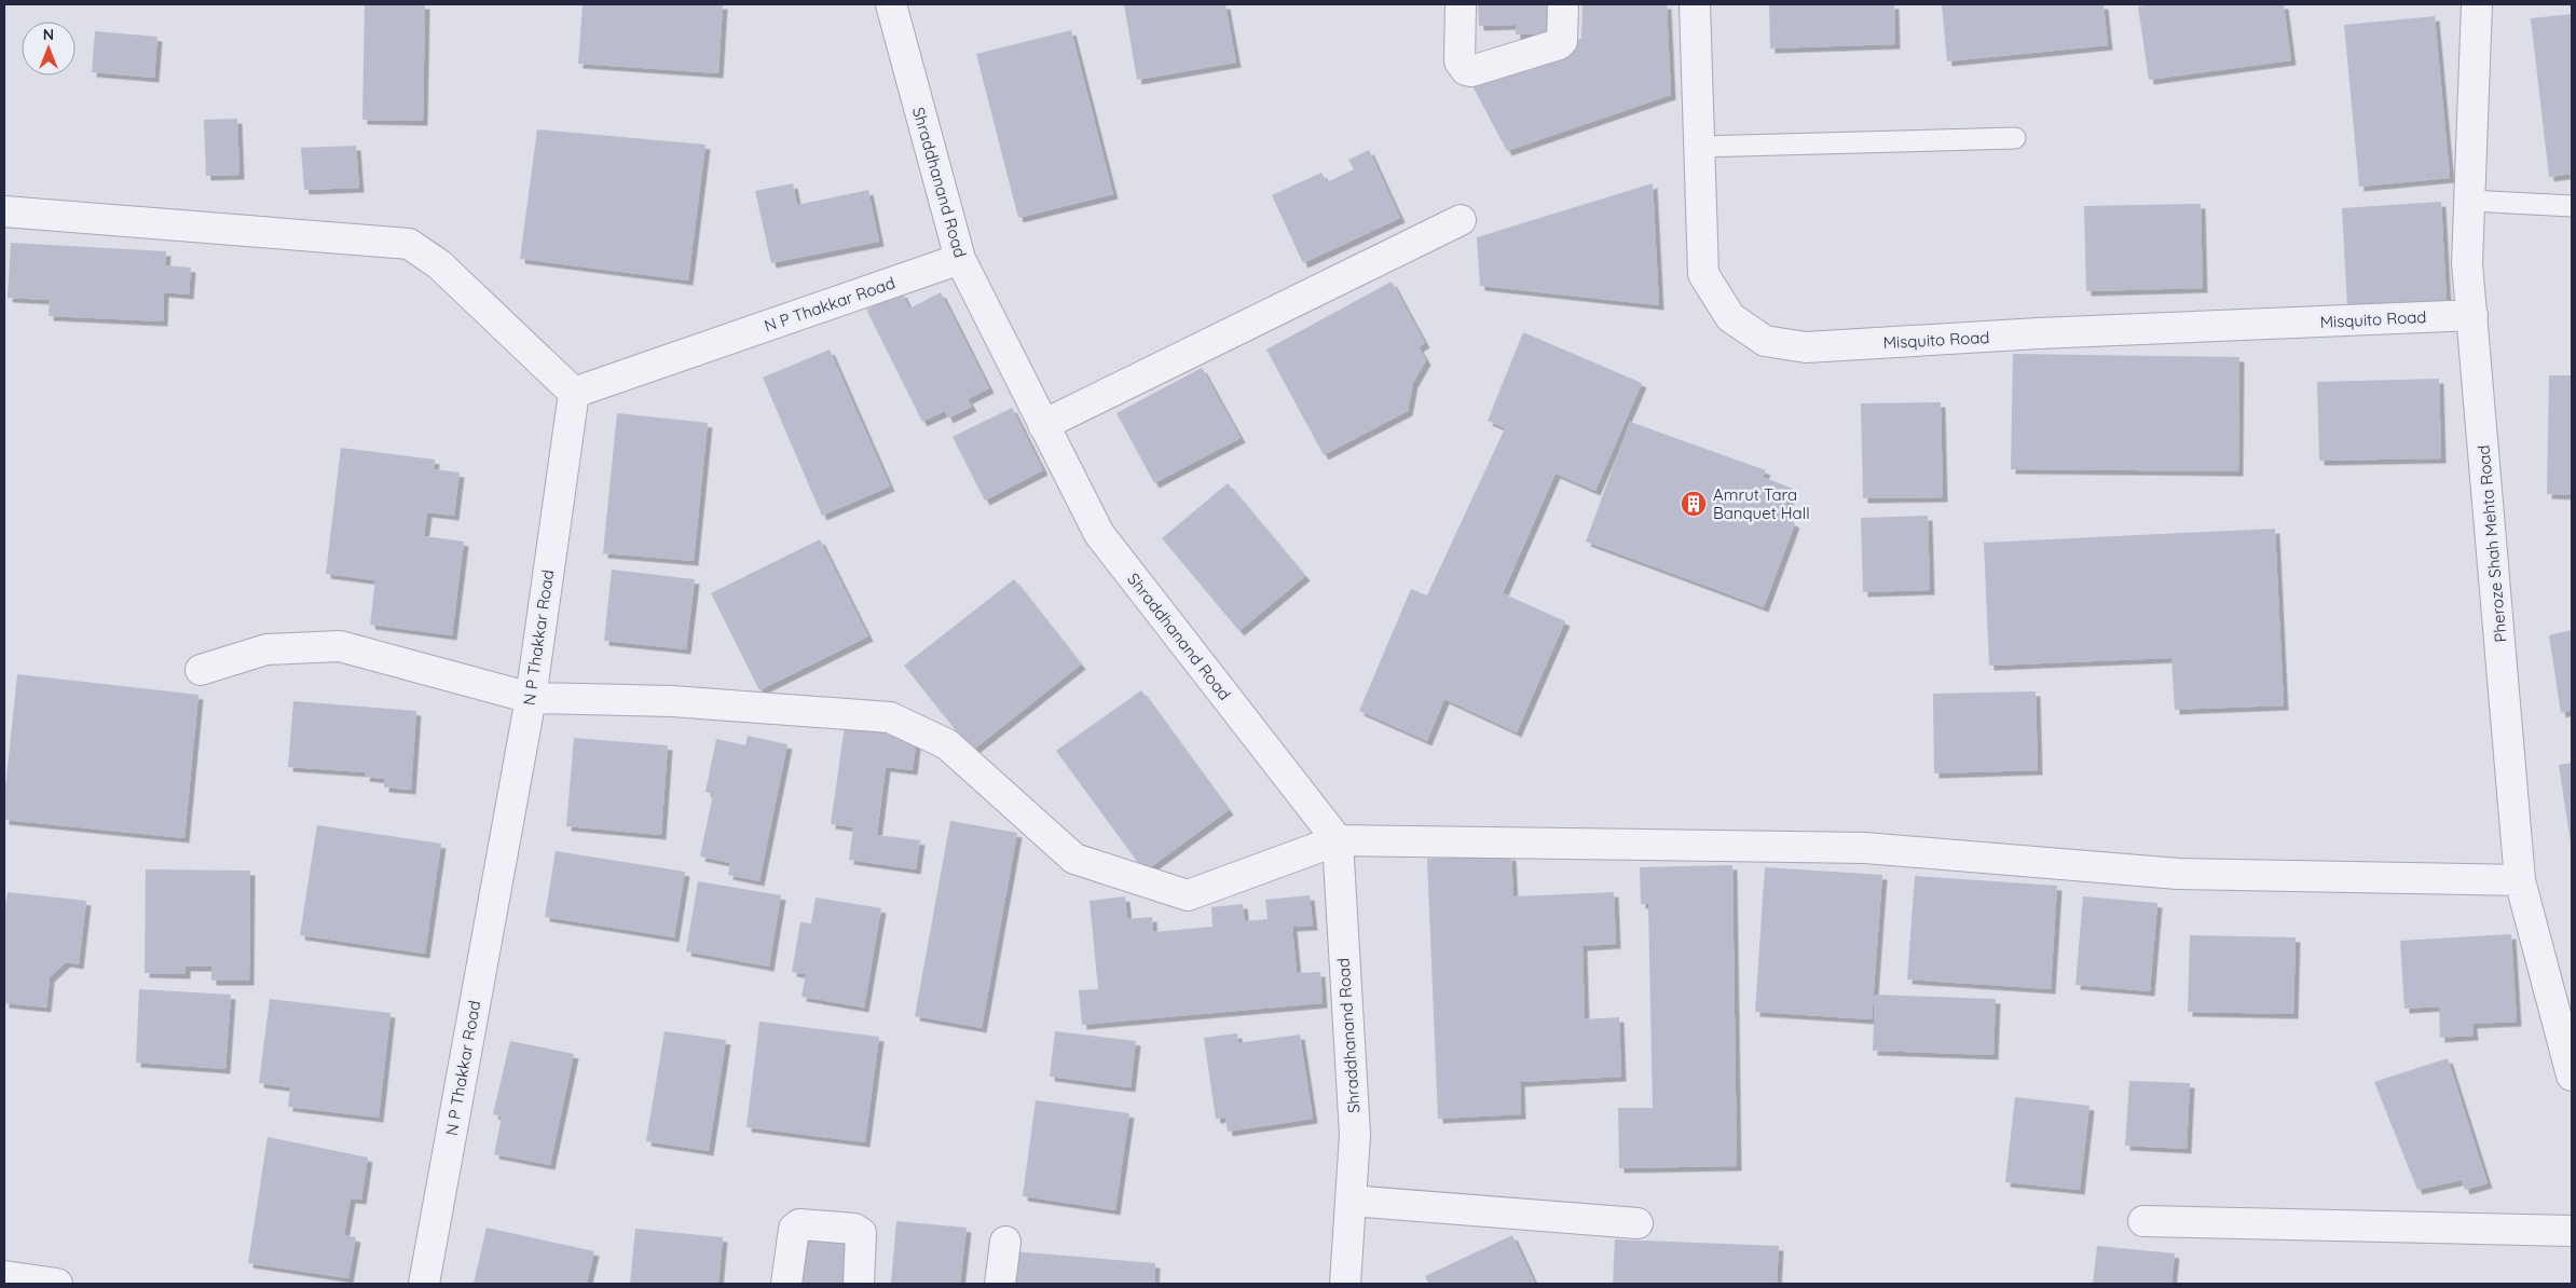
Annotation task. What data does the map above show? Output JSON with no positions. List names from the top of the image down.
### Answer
{
  "streets": {
    "street": [
      "Shraddhanand Road",
      "N P Thakkar Road",
      "Misquito Road",
      "Pheroze Shah Mehta Road"
    ]
  },
  "crossings": [
    ["Shraddhanand Road", "N P Thakkar Road"],
    ["Misquito Road", "Pheroze Shah Mehta Road"]
  ],
  "places": {
    "building": ["Amrut Tara Banquet Hall"]
  },
  "north": "top"
}
